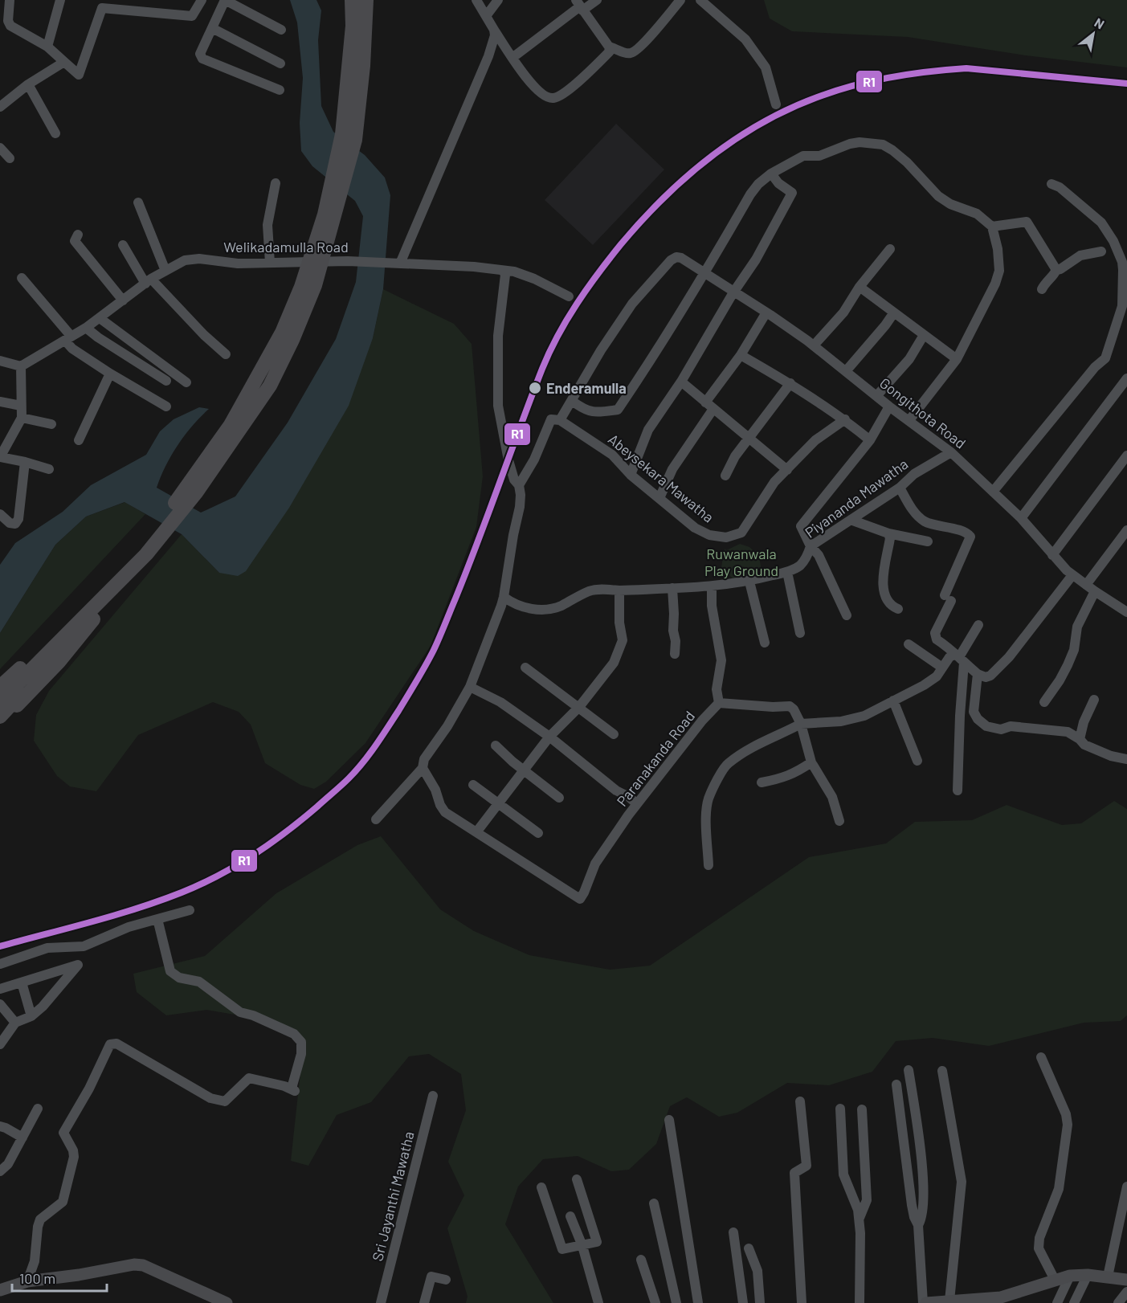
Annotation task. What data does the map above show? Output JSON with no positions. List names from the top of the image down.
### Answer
{
  "streets": {
    "street": [
      "Welikadamulla Road",
      "Gongithota Road",
      "Abeysekara Mawatha",
      "Piyananda Mawatha",
      "Paranakanda Road",
      "Sri Jayanthi Mawatha"
    ]
  },
  "crossings": [
    ["Gongithota Road", "Piyananda Mawatha"]
  ],
  "parks": ["Ruwanwala Play Ground"],
  "places": ["Enderamulla"],
  "lines": ["transit line R1"],
  "scale_bar": "100 m",
  "north": "top right"
}
